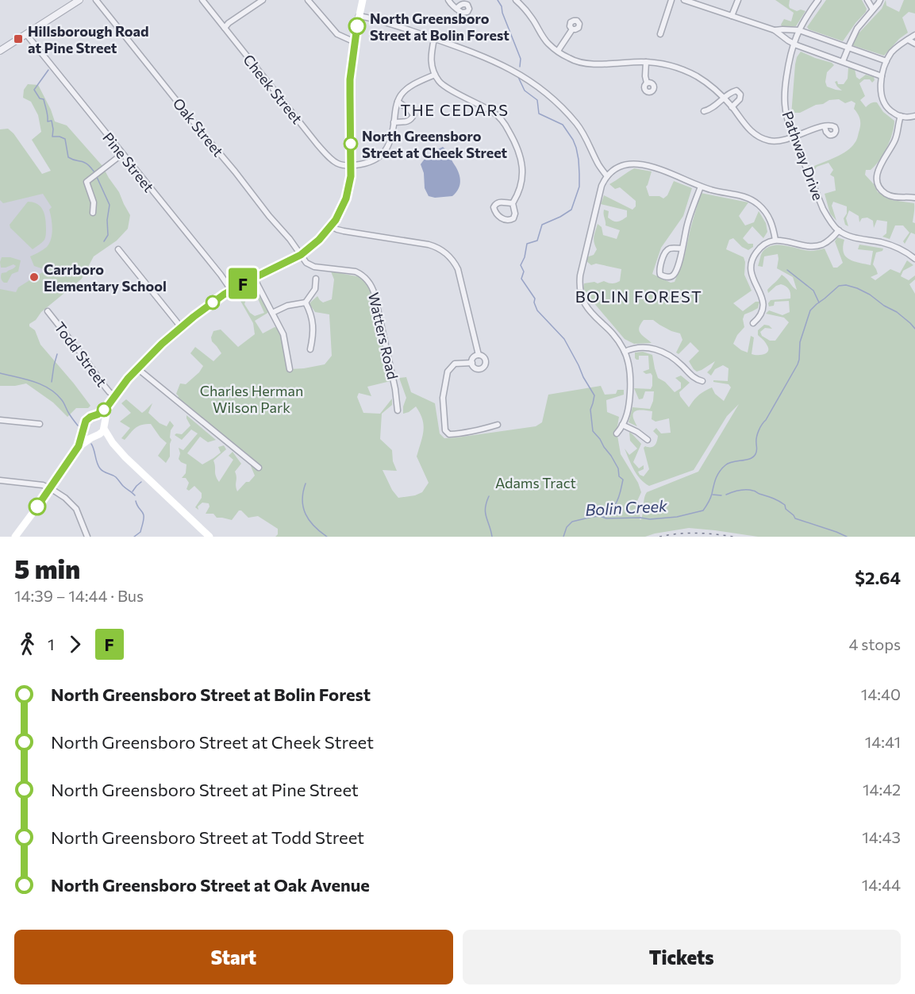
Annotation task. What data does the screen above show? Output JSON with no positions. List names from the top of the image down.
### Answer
{
  "streets": {
    "street": [
      "Cheek Street",
      "Oak Street",
      "Pathway Drive",
      "Pine Street",
      "Watters Road",
      "Todd Street"
    ]
  },
  "crossings": [
    ["Oak Street", "Watters Road"]
  ],
  "districts": ["THE CEDARS", "BOLIN FOREST"],
  "water": ["Bolin Creek"],
  "parks": ["Charles Herman Wilson Park", "Adams Tract"],
  "places": {
    "other": ["North Greensboro Street at Bolin Forest", "North Greensboro Street at Cheek Street", "Carrboro Elementary School"],
    "transit": ["Hillsborough Road at Pine Street"]
  },
  "lines": ["bus line F"],
  "page": {
    "on_map": "F",
    "heading": ["5 min", "14:39 – 14:44 · Bus", "$2.64"],
    "legs": ["1", "F", "4 stops"],
    "list": [
      {
        "name": "North Greensboro Street at Bolin Forest",
        "value": "14:40"
      },
      {
        "name": "North Greensboro Street at Cheek Street",
        "value": "14:41"
      },
      {
        "name": "North Greensboro Street at Pine Street",
        "value": "14:42"
      },
      {
        "name": "North Greensboro Street at Todd Street",
        "value": "14:43"
      },
      {
        "name": "North Greensboro Street at Oak Avenue",
        "value": "14:44"
      }
    ],
    "buttons": ["Start", "Tickets"]
  }
}
